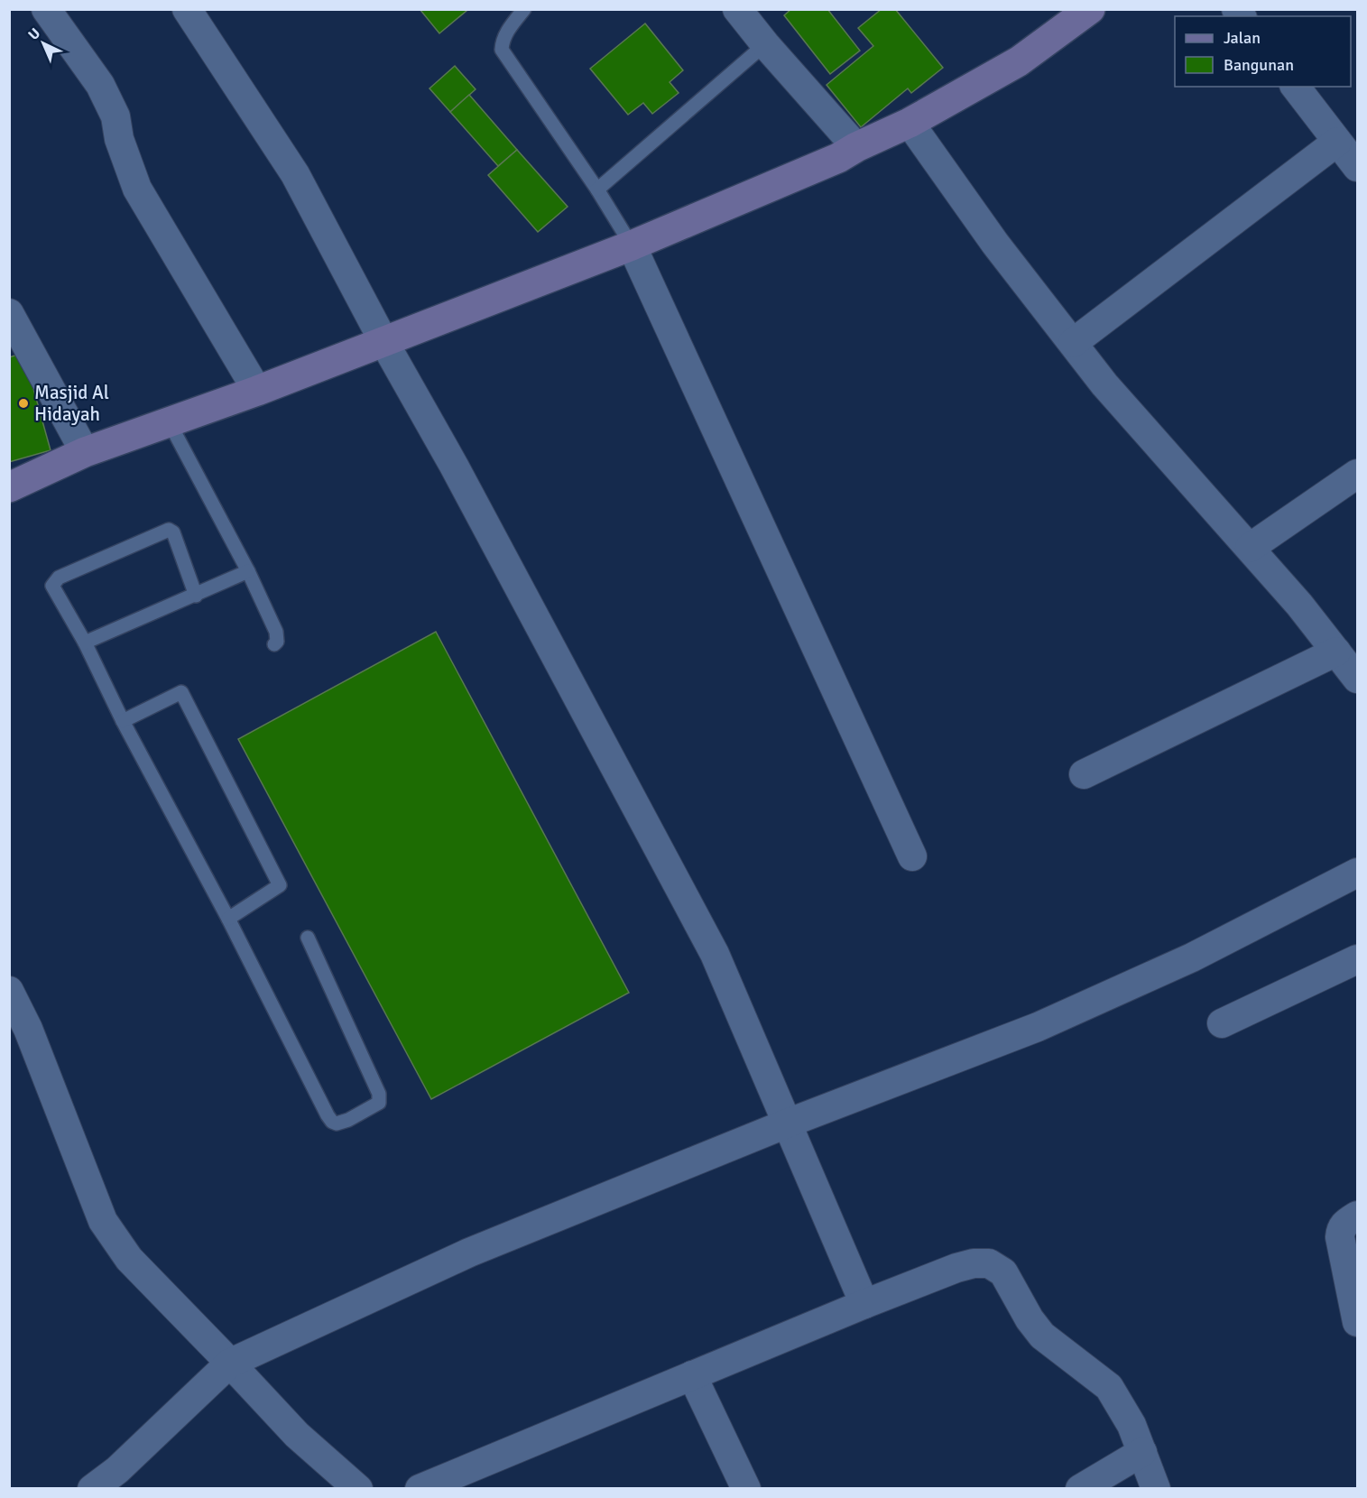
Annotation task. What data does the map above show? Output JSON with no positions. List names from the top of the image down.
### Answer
{
  "places": ["Masjid Al Hidayah"],
  "legend": ["Jalan", "Bangunan"],
  "north": "top left"
}
